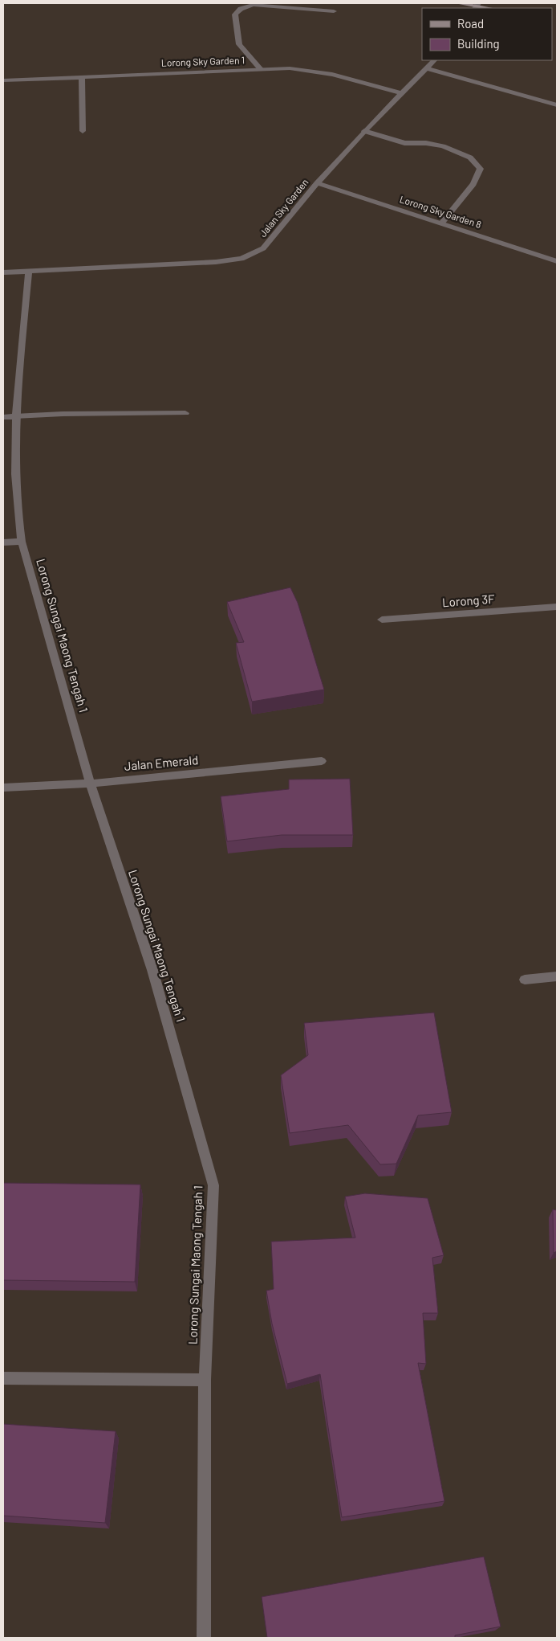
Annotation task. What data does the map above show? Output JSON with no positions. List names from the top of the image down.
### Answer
{
  "streets": {
    "street": [
      "Lorong Sky Garden 1",
      "Jalan Sky Garden",
      "Lorong Sky Garden 8",
      "Lorong 3F",
      "Lorong Sungai Maong Tengah 1",
      "Jalan Emerald"
    ]
  },
  "crossings": [
    ["Lorong Sky Garden 1", "Jalan Sky Garden"],
    ["Jalan Sky Garden", "Lorong Sky Garden 8"],
    ["Jalan Sky Garden", "Lorong Sungai Maong Tengah 1"],
    ["Lorong Sungai Maong Tengah 1", "Jalan Emerald"]
  ],
  "legend": ["Road", "Building"]
}
